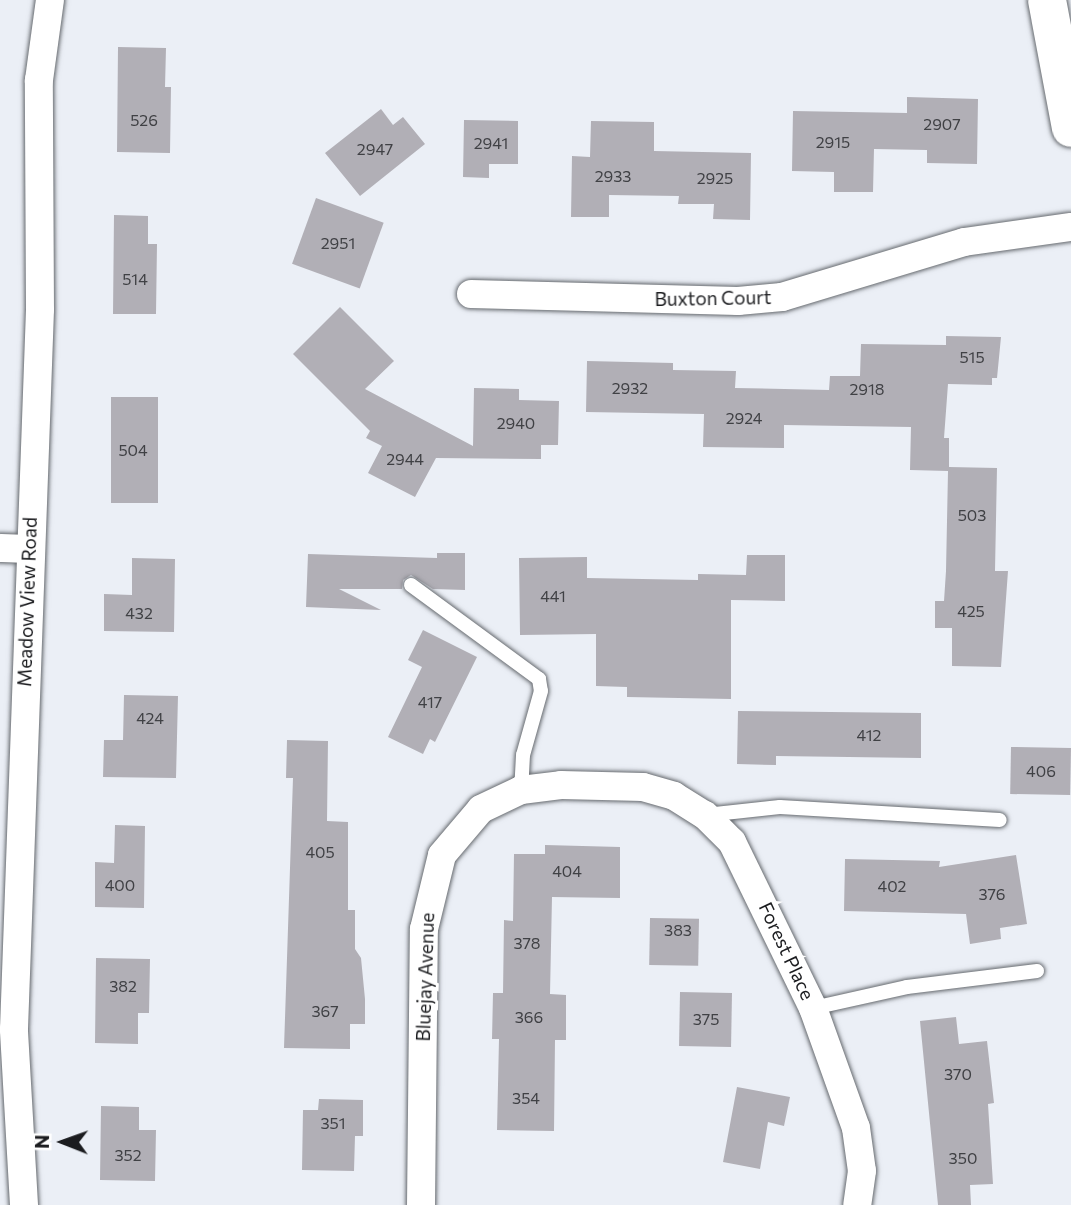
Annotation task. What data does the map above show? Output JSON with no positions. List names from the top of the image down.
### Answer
{
  "streets": {
    "street": [
      "Buxton Court",
      "Meadow View Road",
      "Forest Place",
      "Bluejay Avenue"
    ]
  },
  "crossings": [
    ["Forest Place", "Bluejay Avenue"]
  ],
  "house_numbers": [
    "526",
    "2907",
    "2915",
    "2941",
    "2947",
    "2933",
    "2925",
    "2951",
    "514",
    "515",
    "2932",
    "2918",
    "2924",
    "2940",
    "504",
    "2944",
    "503",
    "441",
    "425",
    "432",
    "417",
    "424",
    "412",
    "406",
    "405",
    "404",
    "400",
    "402",
    "376",
    "383",
    "378",
    "382",
    "367",
    "366",
    "375",
    "370",
    "354",
    "351",
    "352",
    "350"
  ],
  "north": "left"
}
